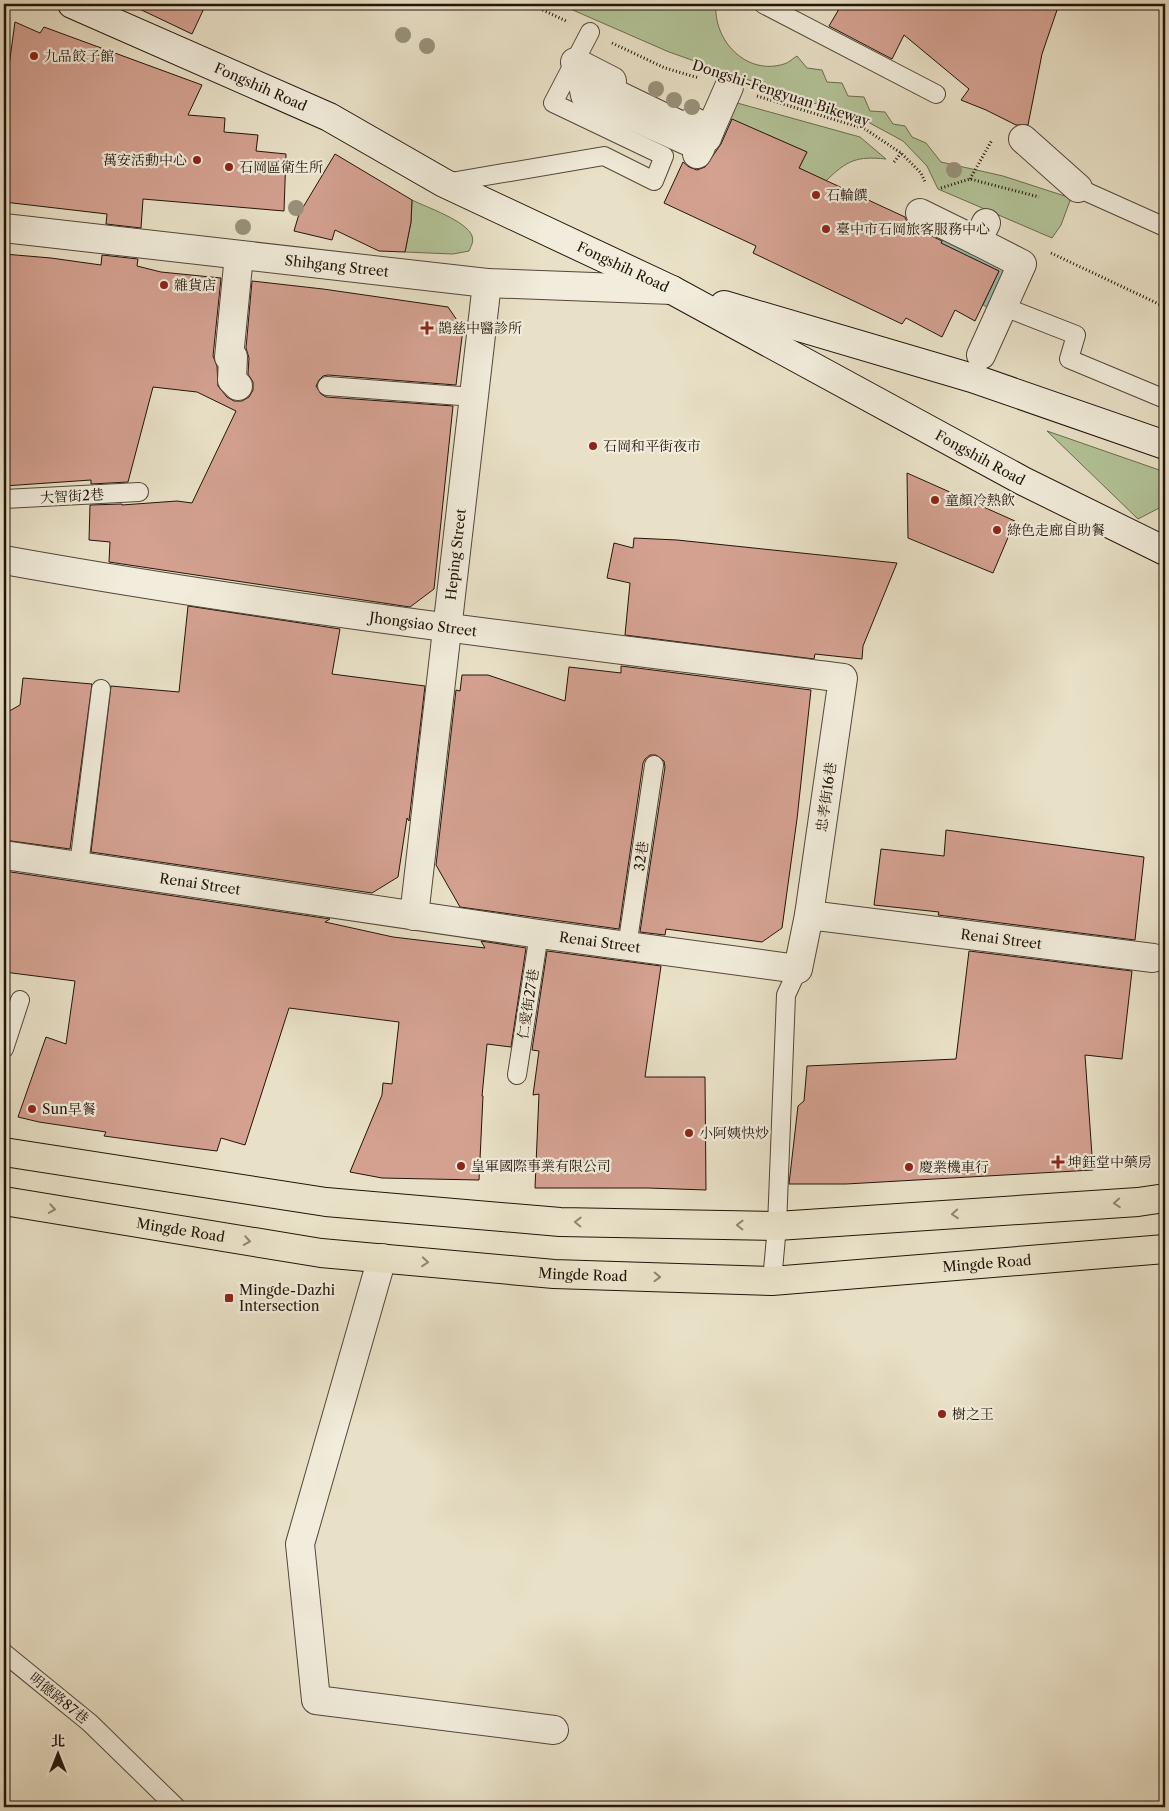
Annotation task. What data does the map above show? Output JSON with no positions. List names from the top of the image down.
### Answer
{
  "streets": {
    "main road": ["Mingde Road"],
    "street": [
      "Fongshih Road",
      "Shihgang Street",
      "Heping Street",
      "Jhongsiao Street",
      "忠孝街16巷",
      "Renai Street"
    ],
    "lane": [
      "大智街2巷",
      "32巷",
      "仁愛街27巷",
      "明德路87巷"
    ],
    "path": ["Dongshi-Fengyuan Bikeway"]
  },
  "crossings": [
    ["Fongshih Road", "Shihgang Street"],
    ["Shihgang Street", "Heping Street"],
    ["Heping Street", "Jhongsiao Street"],
    ["Heping Street", "Renai Street"],
    ["Jhongsiao Street", "忠孝街16巷"],
    ["忠孝街16巷", "Renai Street"],
    ["32巷", "Renai Street"],
    ["Renai Street", "仁愛街27巷"]
  ],
  "places": {
    "other": [
      "九品餃子館",
      "萬安活動中心",
      "石岡區衛生所",
      "石輪饌",
      "臺中市石岡旅客服務中心",
      "雜貨店",
      "石岡和平街夜市",
      "童顏冷熱飲",
      "綠色走廊自助餐",
      "Sun早餐",
      "小阿姨快炒",
      "皇軍國際事業有限公司",
      "慶業機車行",
      "樹之王"
    ],
    "health": ["鵲慈中醫診所", "坤鈺堂中藥房"],
    "transit": ["Mingde-Dazhi Intersection"]
  },
  "north": "top"
}
